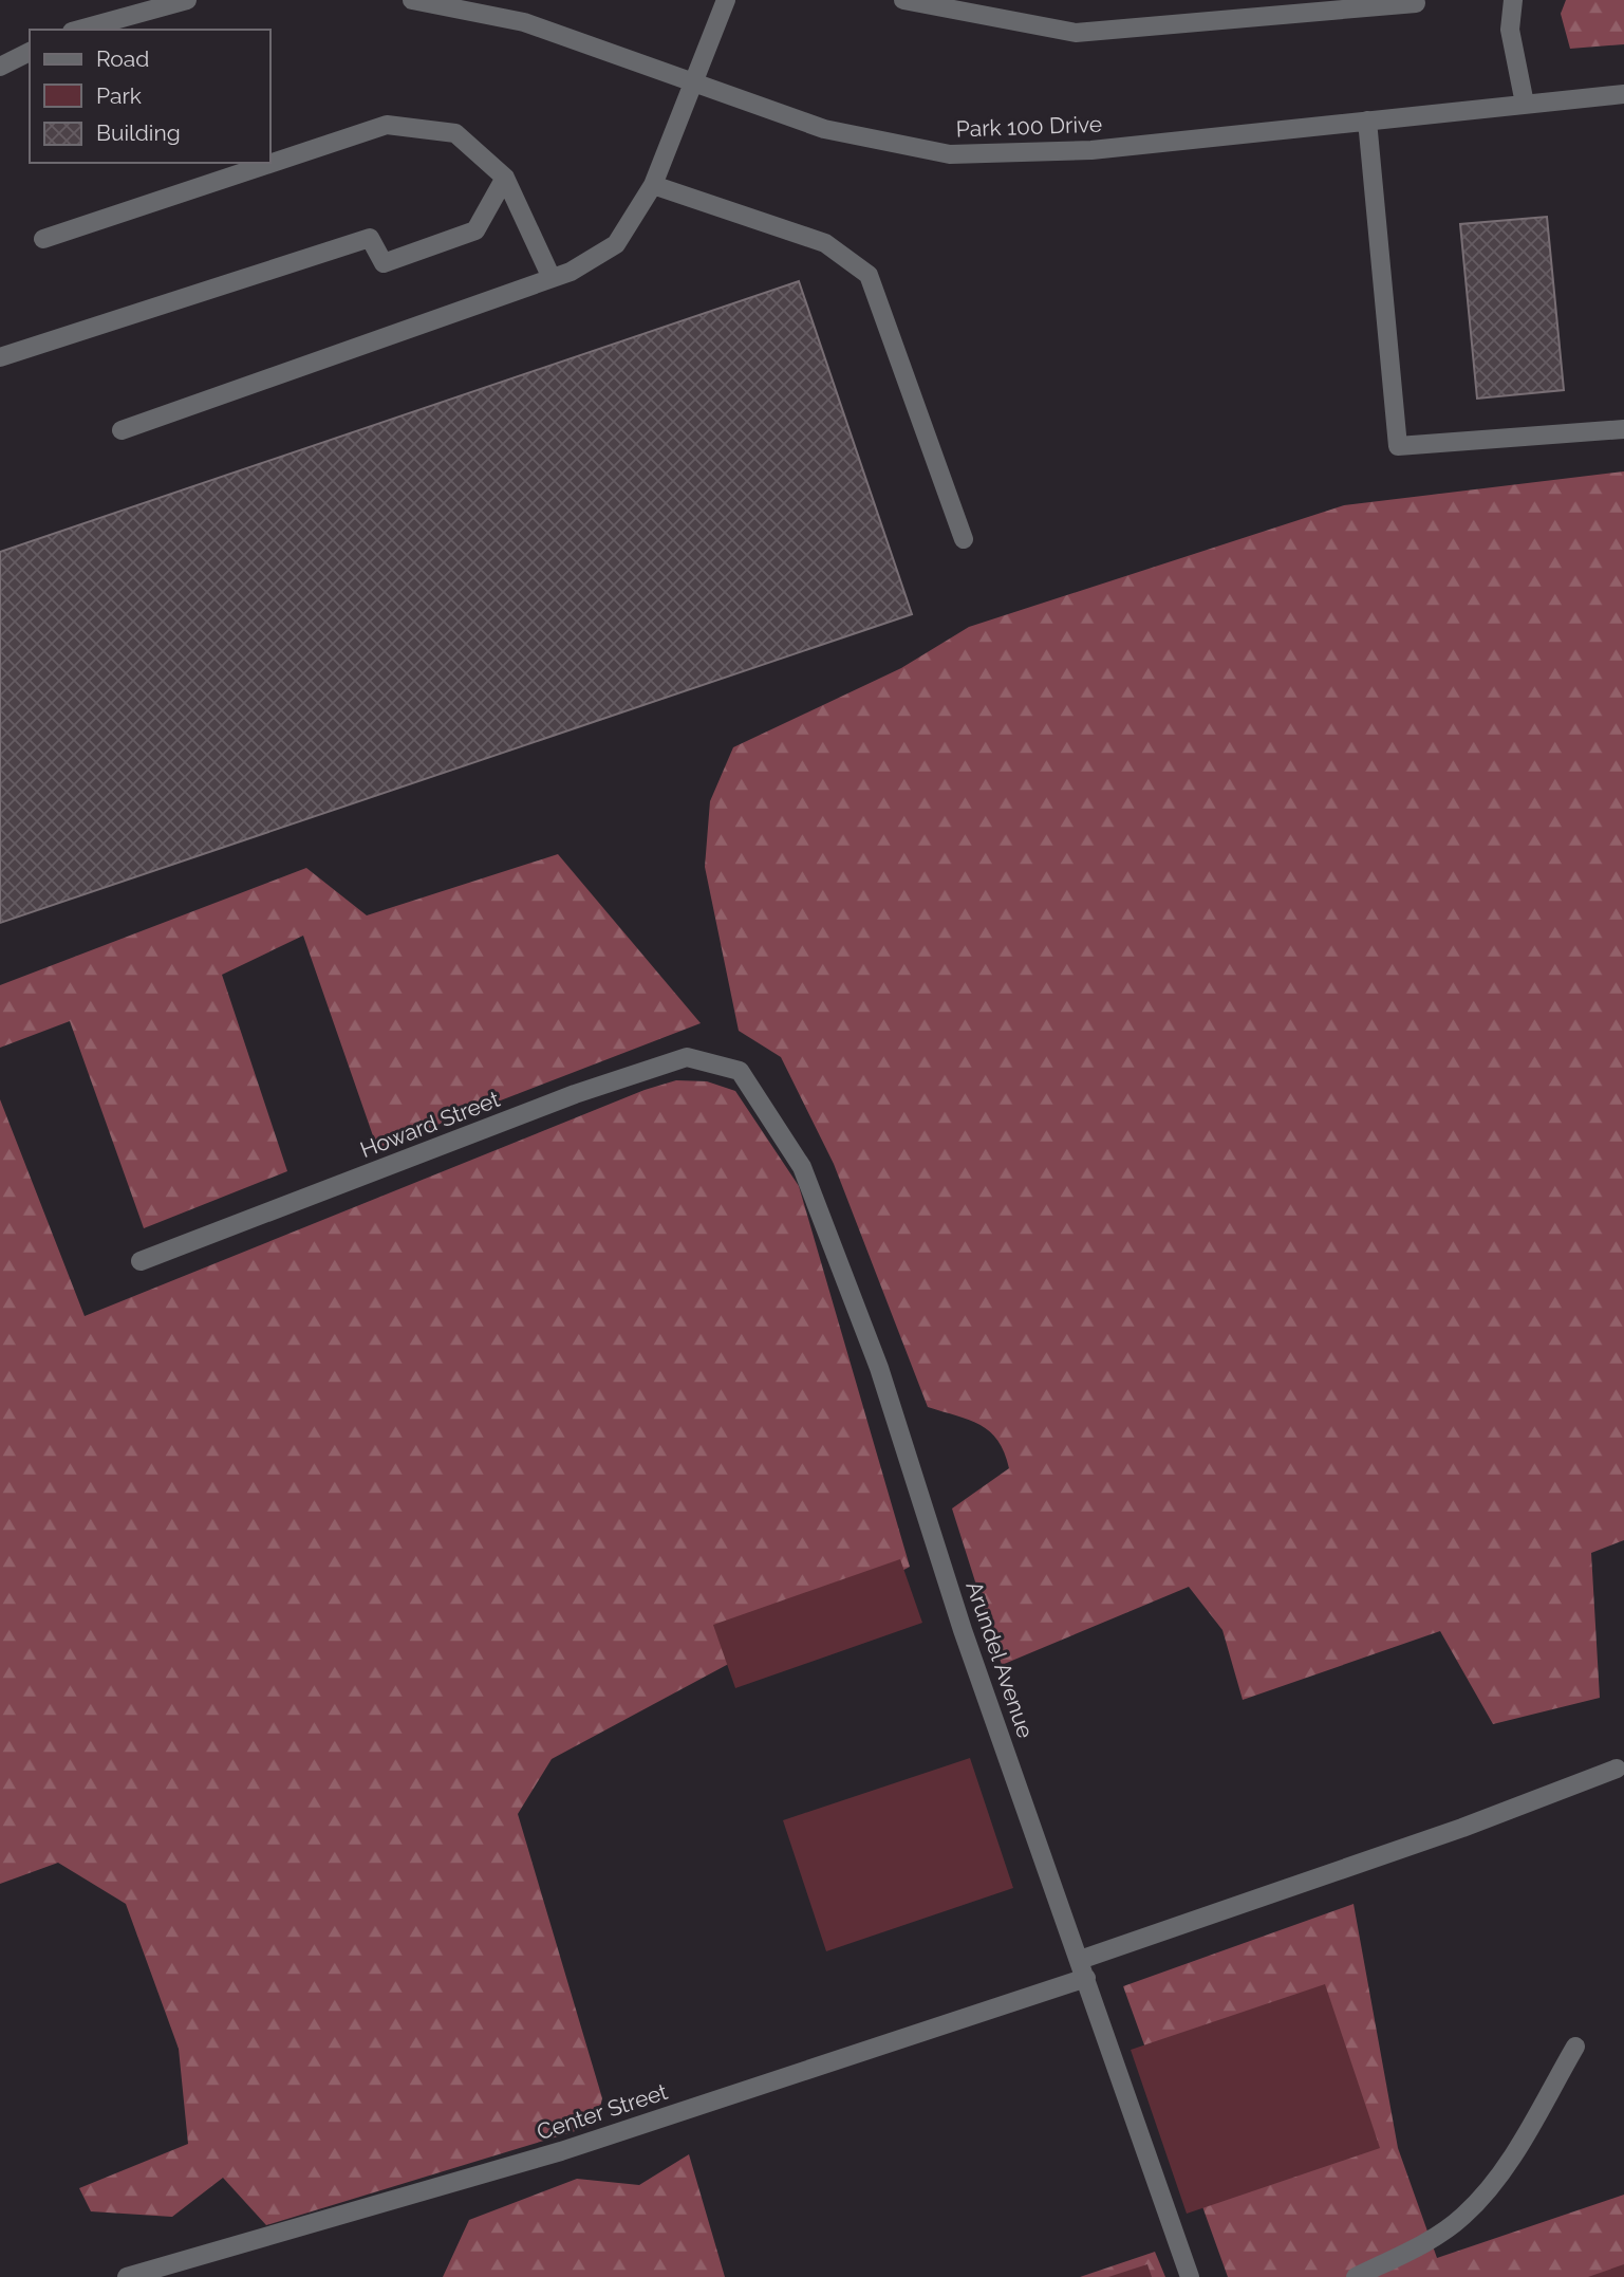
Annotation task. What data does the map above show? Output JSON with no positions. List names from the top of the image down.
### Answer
{
  "streets": {
    "street": [
      "Park 100 Drive",
      "Howard Street",
      "Arundel Avenue",
      "Center Street"
    ]
  },
  "crossings": [
    ["Howard Street", "Arundel Avenue"],
    ["Arundel Avenue", "Center Street"]
  ],
  "legend": ["Road", "Park", "Building"]
}
